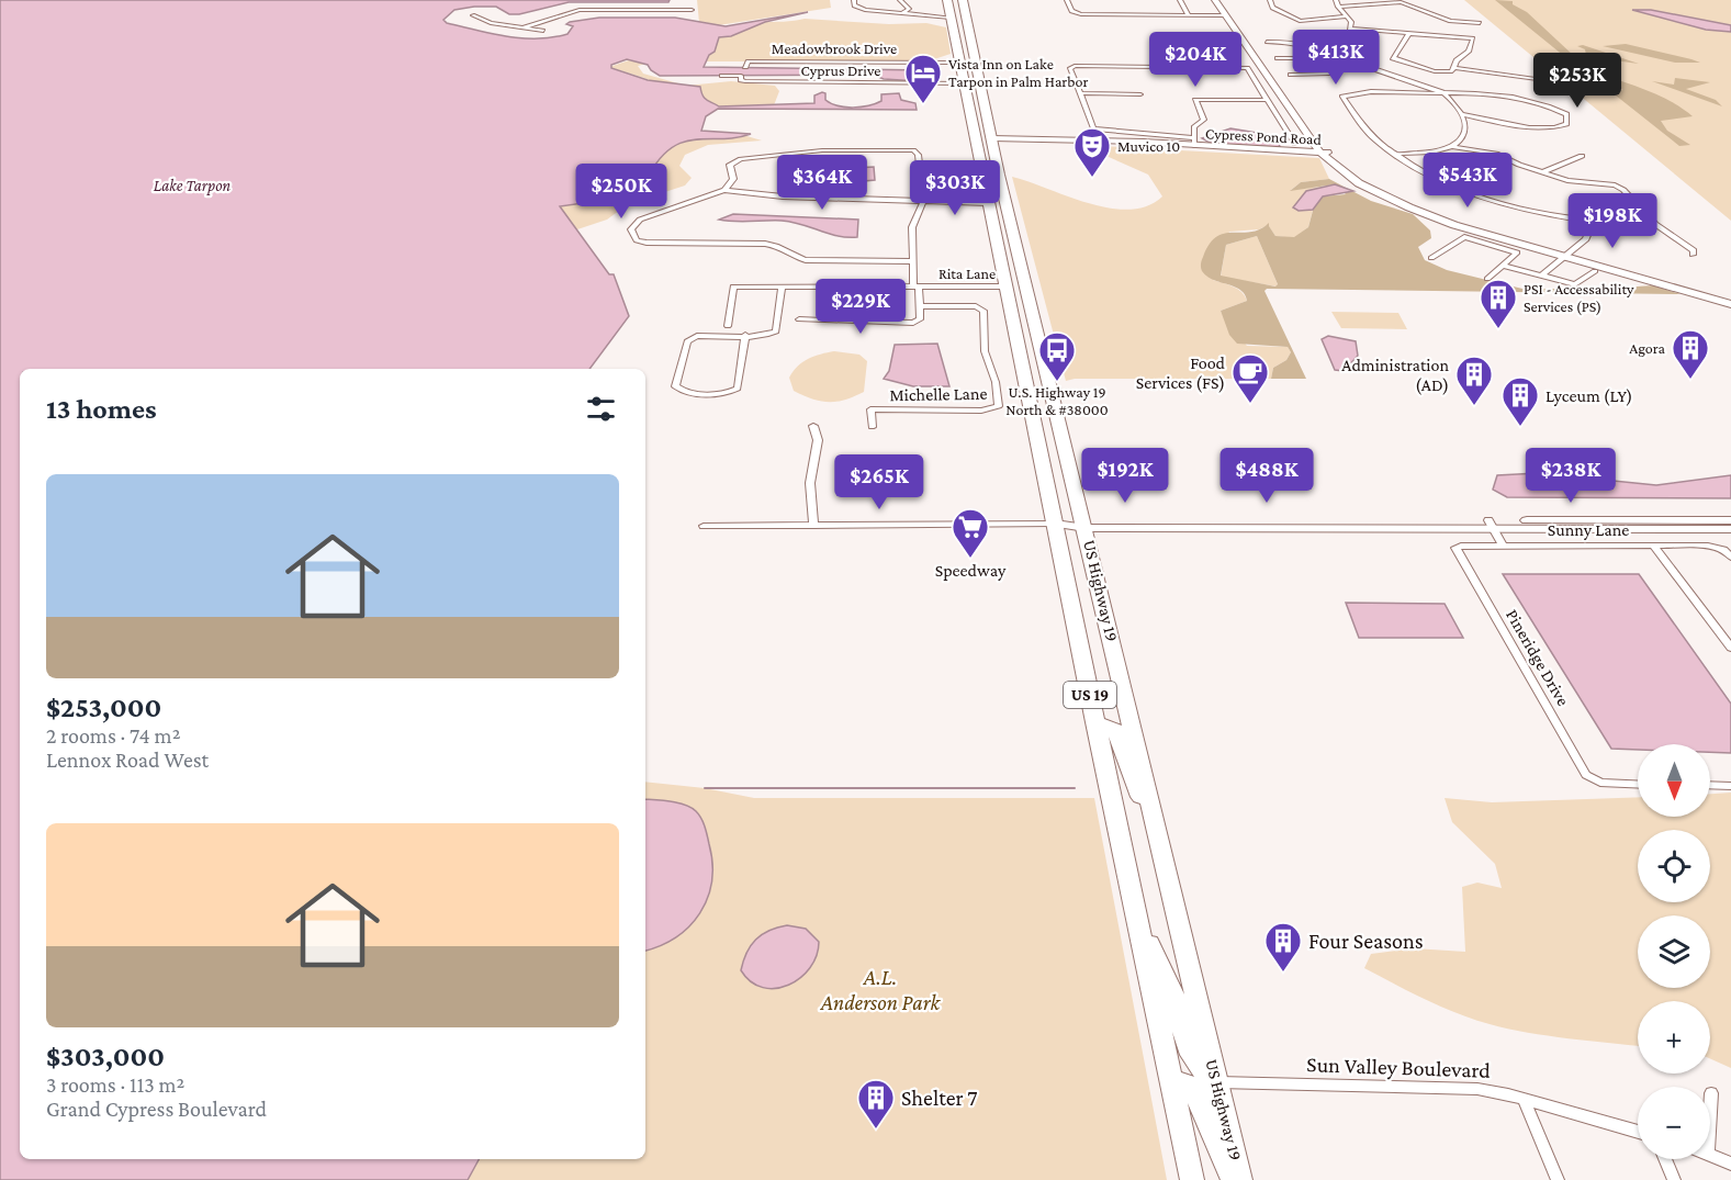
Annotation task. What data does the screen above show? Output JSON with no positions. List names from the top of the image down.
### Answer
{
  "streets": {
    "highway": ["US Highway 19", "US 19"],
    "main road": ["Cypress Pond Road"],
    "street": [
      "Meadowbrook Drive",
      "Cyprus Drive",
      "Rita Lane",
      "Michelle Lane",
      "Sunny Lane",
      "Pineridge Drive",
      "Sun Valley Boulevard"
    ]
  },
  "crossings": [
    ["Meadowbrook Drive", "US Highway 19"],
    ["Cyprus Drive", "US Highway 19"],
    ["Cypress Pond Road", "US Highway 19"],
    ["Rita Lane", "US Highway 19"],
    ["Sunny Lane", "Pineridge Drive"],
    ["US Highway 19", "Sun Valley Boulevard"]
  ],
  "water": ["Lake Tarpon"],
  "parks": ["A.L. Anderson Park"],
  "places": {
    "hotel": ["Vista Inn on Lake Tarpon in Palm Harbor"],
    "theatre": ["Muvico 10"],
    "building": [
      "PSI - Accessability Services (PS)",
      "Agora",
      "Administration (AD)",
      "Lyceum (LY)",
      "Four Seasons",
      "Shelter 7"
    ],
    "bus stop": ["U.S. Highway 19 North & #38000"],
    "cafe": ["Food Services (FS)"],
    "supermarket": ["Speedway"]
  },
  "north": "bottom",
  "page": {
    "price": [
      "$413K",
      "$204K",
      "$253K",
      "$543K",
      "$364K",
      "$303K",
      "$250K",
      "$198K",
      "$229K",
      "$192K",
      "$488K",
      "$238K",
      "$265K"
    ],
    "heading": "13 homes",
    "list": [
      {
        "name": "$253,000",
        "note": "2 rooms · 74 m² · Lennox Road West"
      },
      {
        "name": "$303,000",
        "note": "3 rooms · 113 m² · Grand Cypress Boulevard"
      }
    ],
    "map_buttons": ["+", "−"]
  }
}
